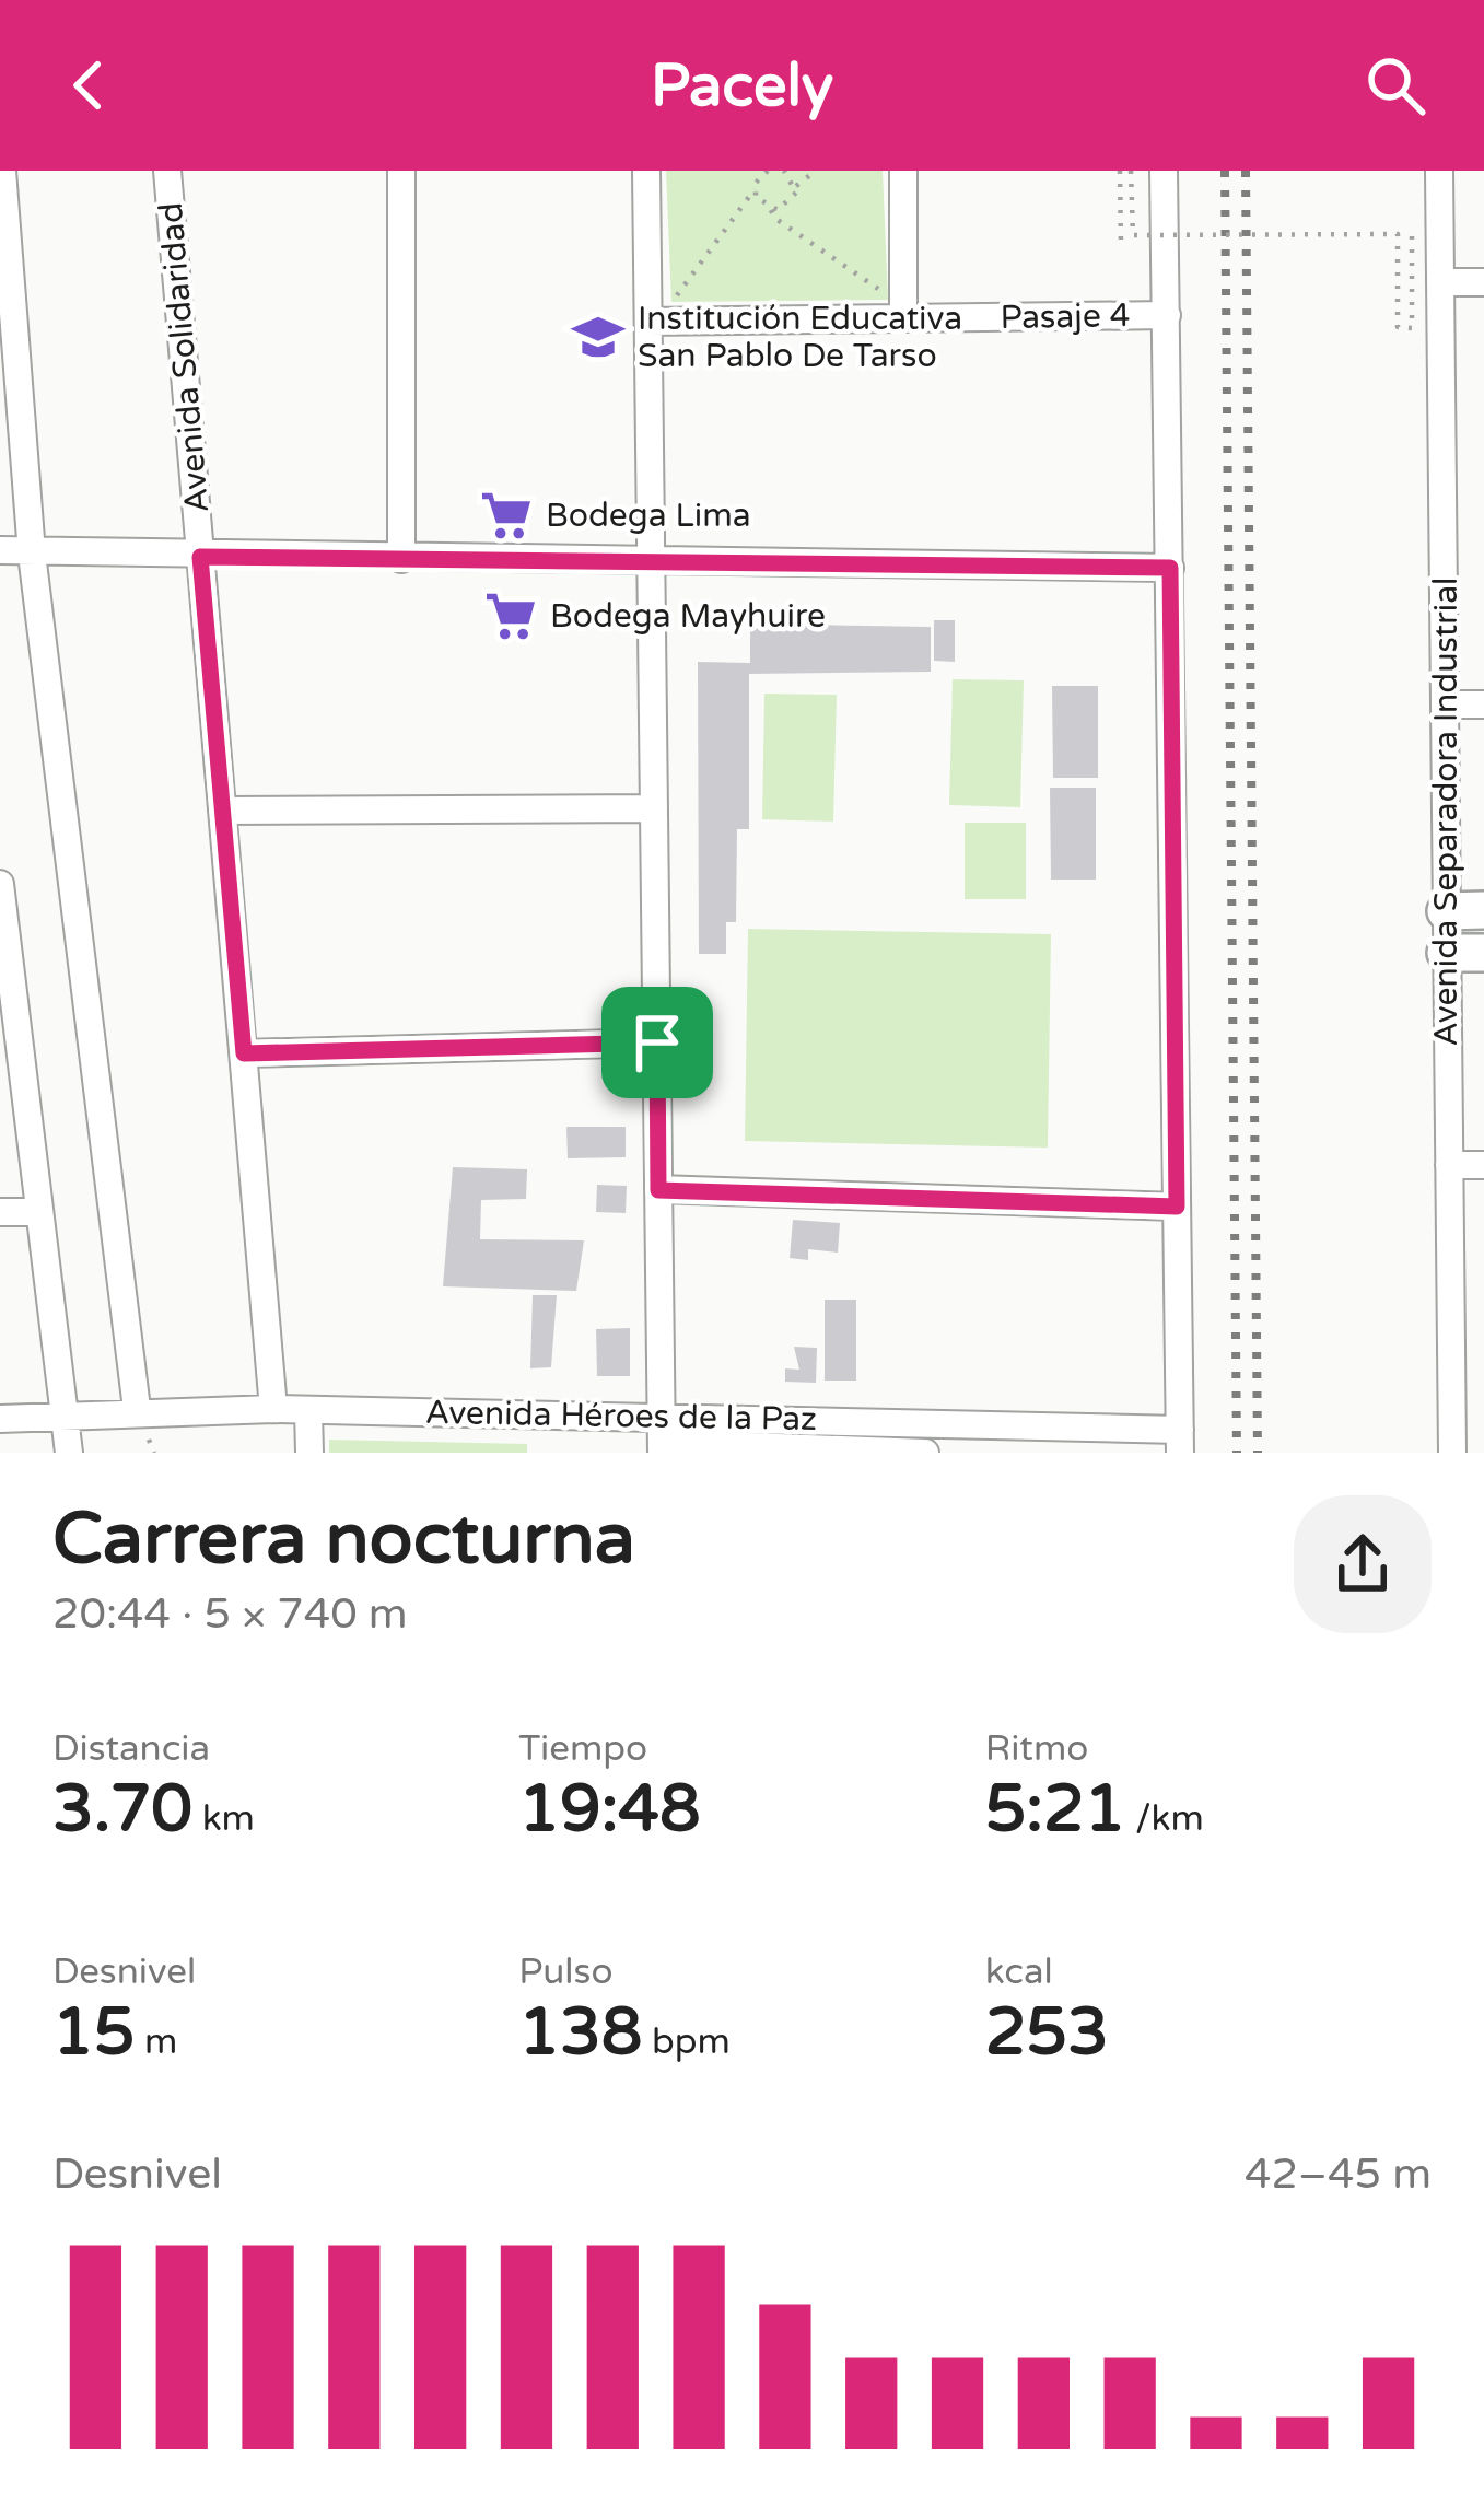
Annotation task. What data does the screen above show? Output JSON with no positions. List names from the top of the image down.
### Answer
{
  "streets": {
    "street": [
      "Pasaje 4",
      "Avenida Solidaridad",
      "Avenida Separadora Industrial",
      "Avenida Héroes de la Paz"
    ]
  },
  "crossings": [
    ["Avenida Solidaridad", "Avenida Héroes de la Paz"]
  ],
  "places": {
    "school or university": ["Institución Educativa San Pablo De Tarso"],
    "supermarket": ["Bodega Lima", "Bodega Mayhuire"]
  },
  "page": {
    "header": "Pacely",
    "heading": ["Carrera nocturna", "20:44 · 5 × 740 m"],
    "stats": [
      ["Distancia", "3.70 km"],
      ["Tiempo", "19:48"],
      ["Ritmo", "5:21 /km"],
      ["Desnivel", "15 m"],
      ["Pulso", "138 bpm"],
      ["kcal", "253"]
    ],
    "chart": ["Desnivel", "42–45 m"]
  }
}
